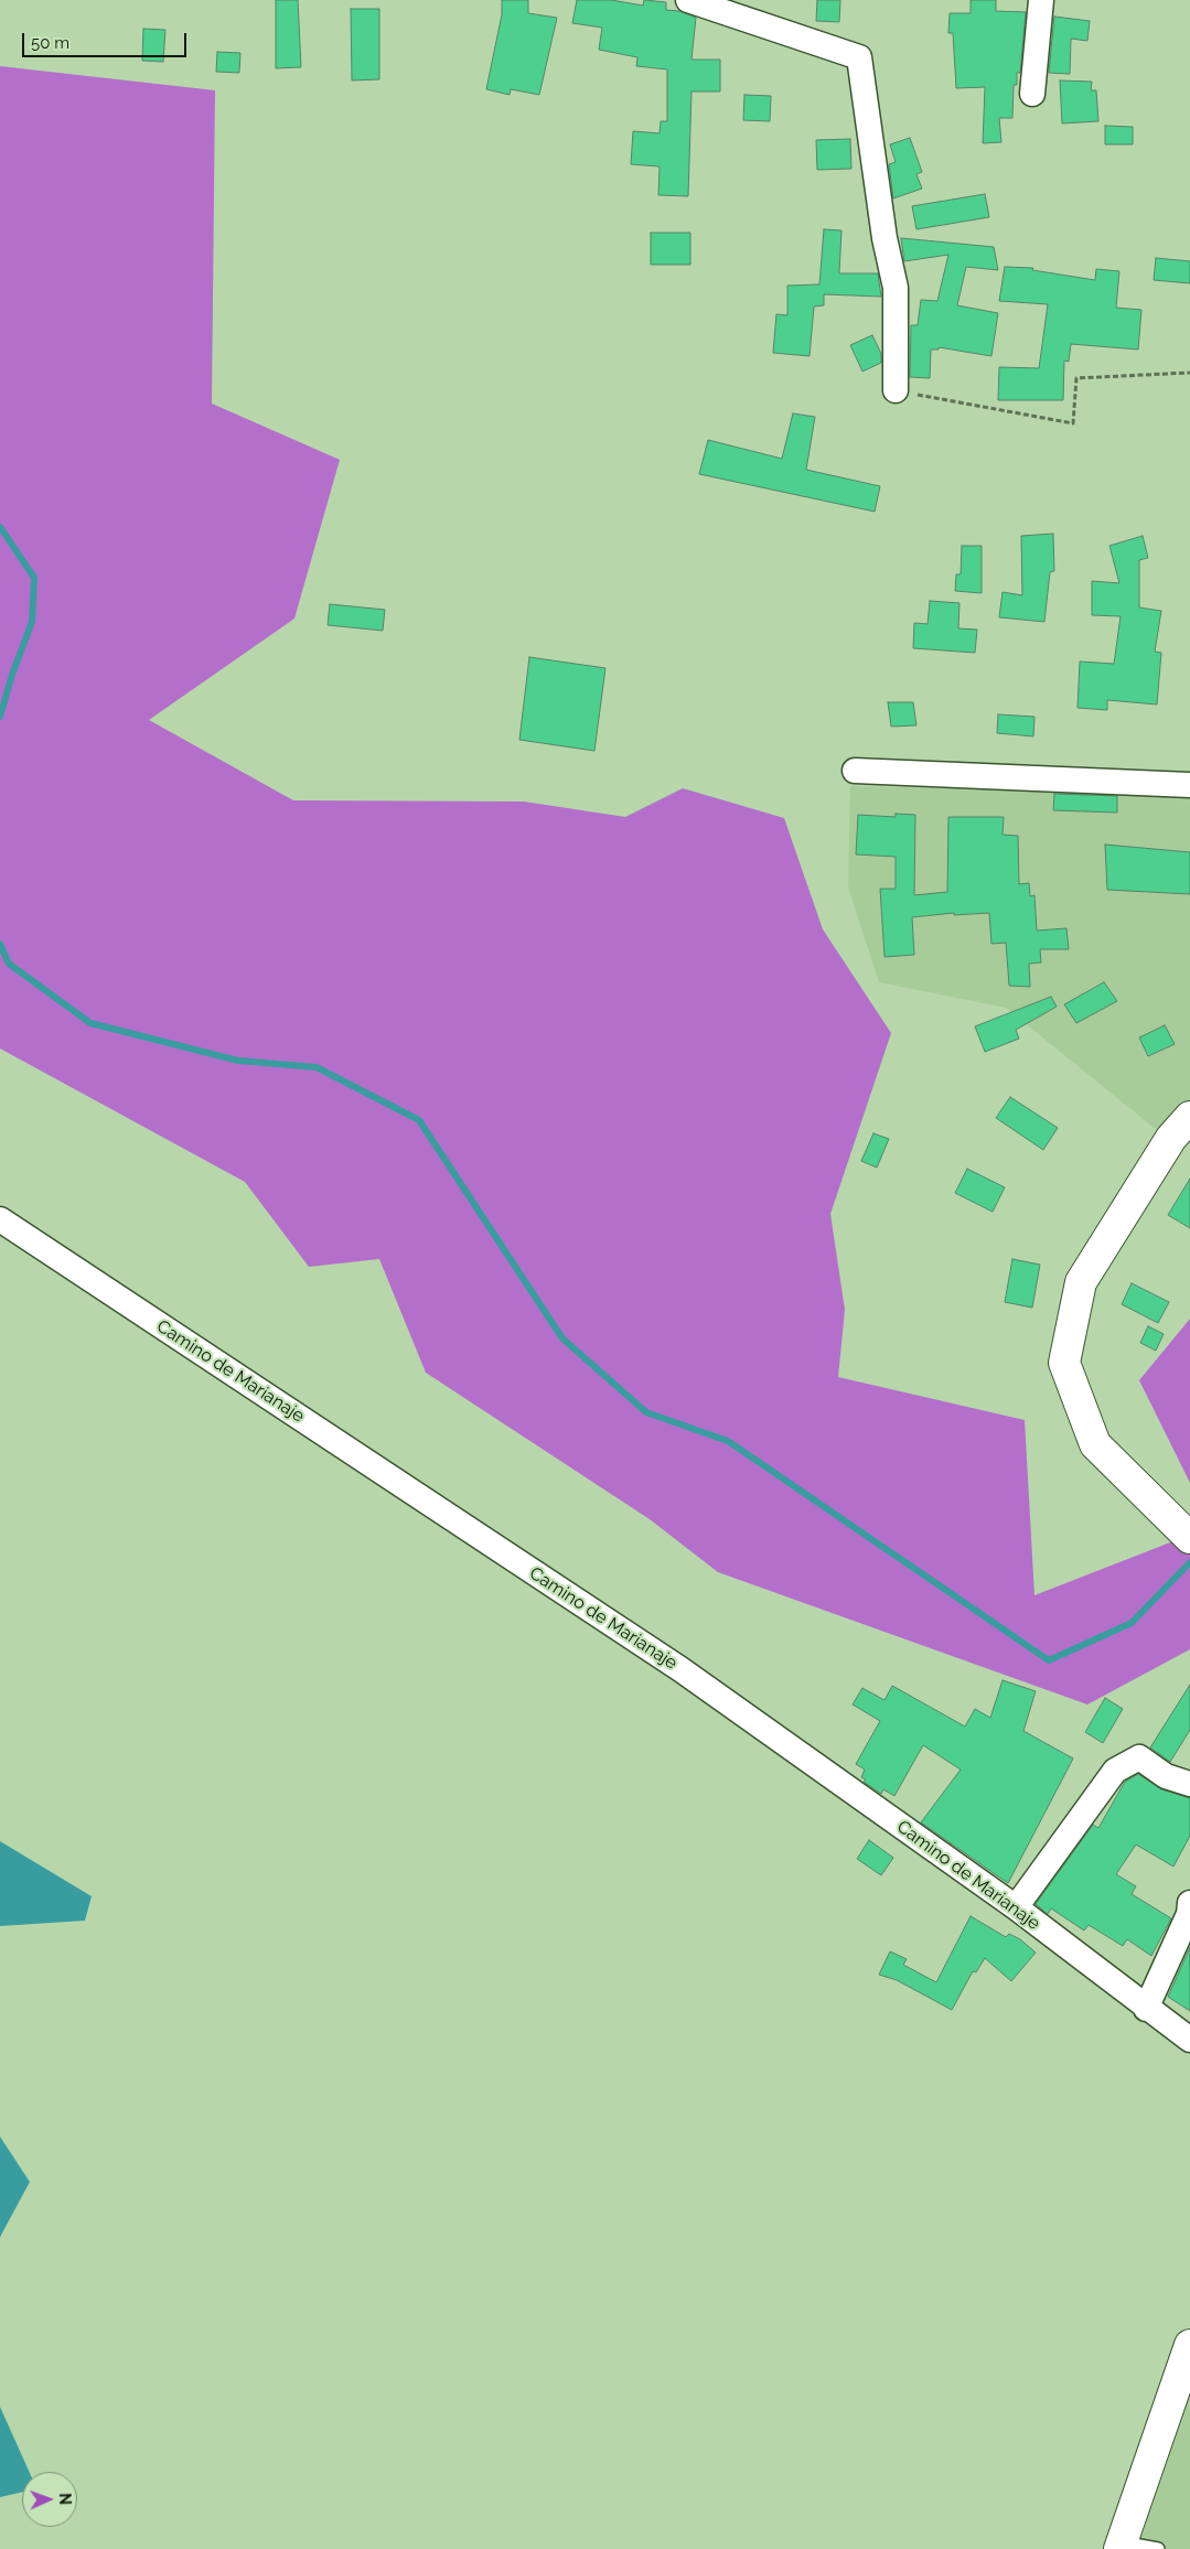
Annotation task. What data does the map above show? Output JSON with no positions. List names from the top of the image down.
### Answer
{
  "streets": {
    "street": ["Camino de Marianaje"]
  },
  "scale_bar": "50 m",
  "north": "right"
}
